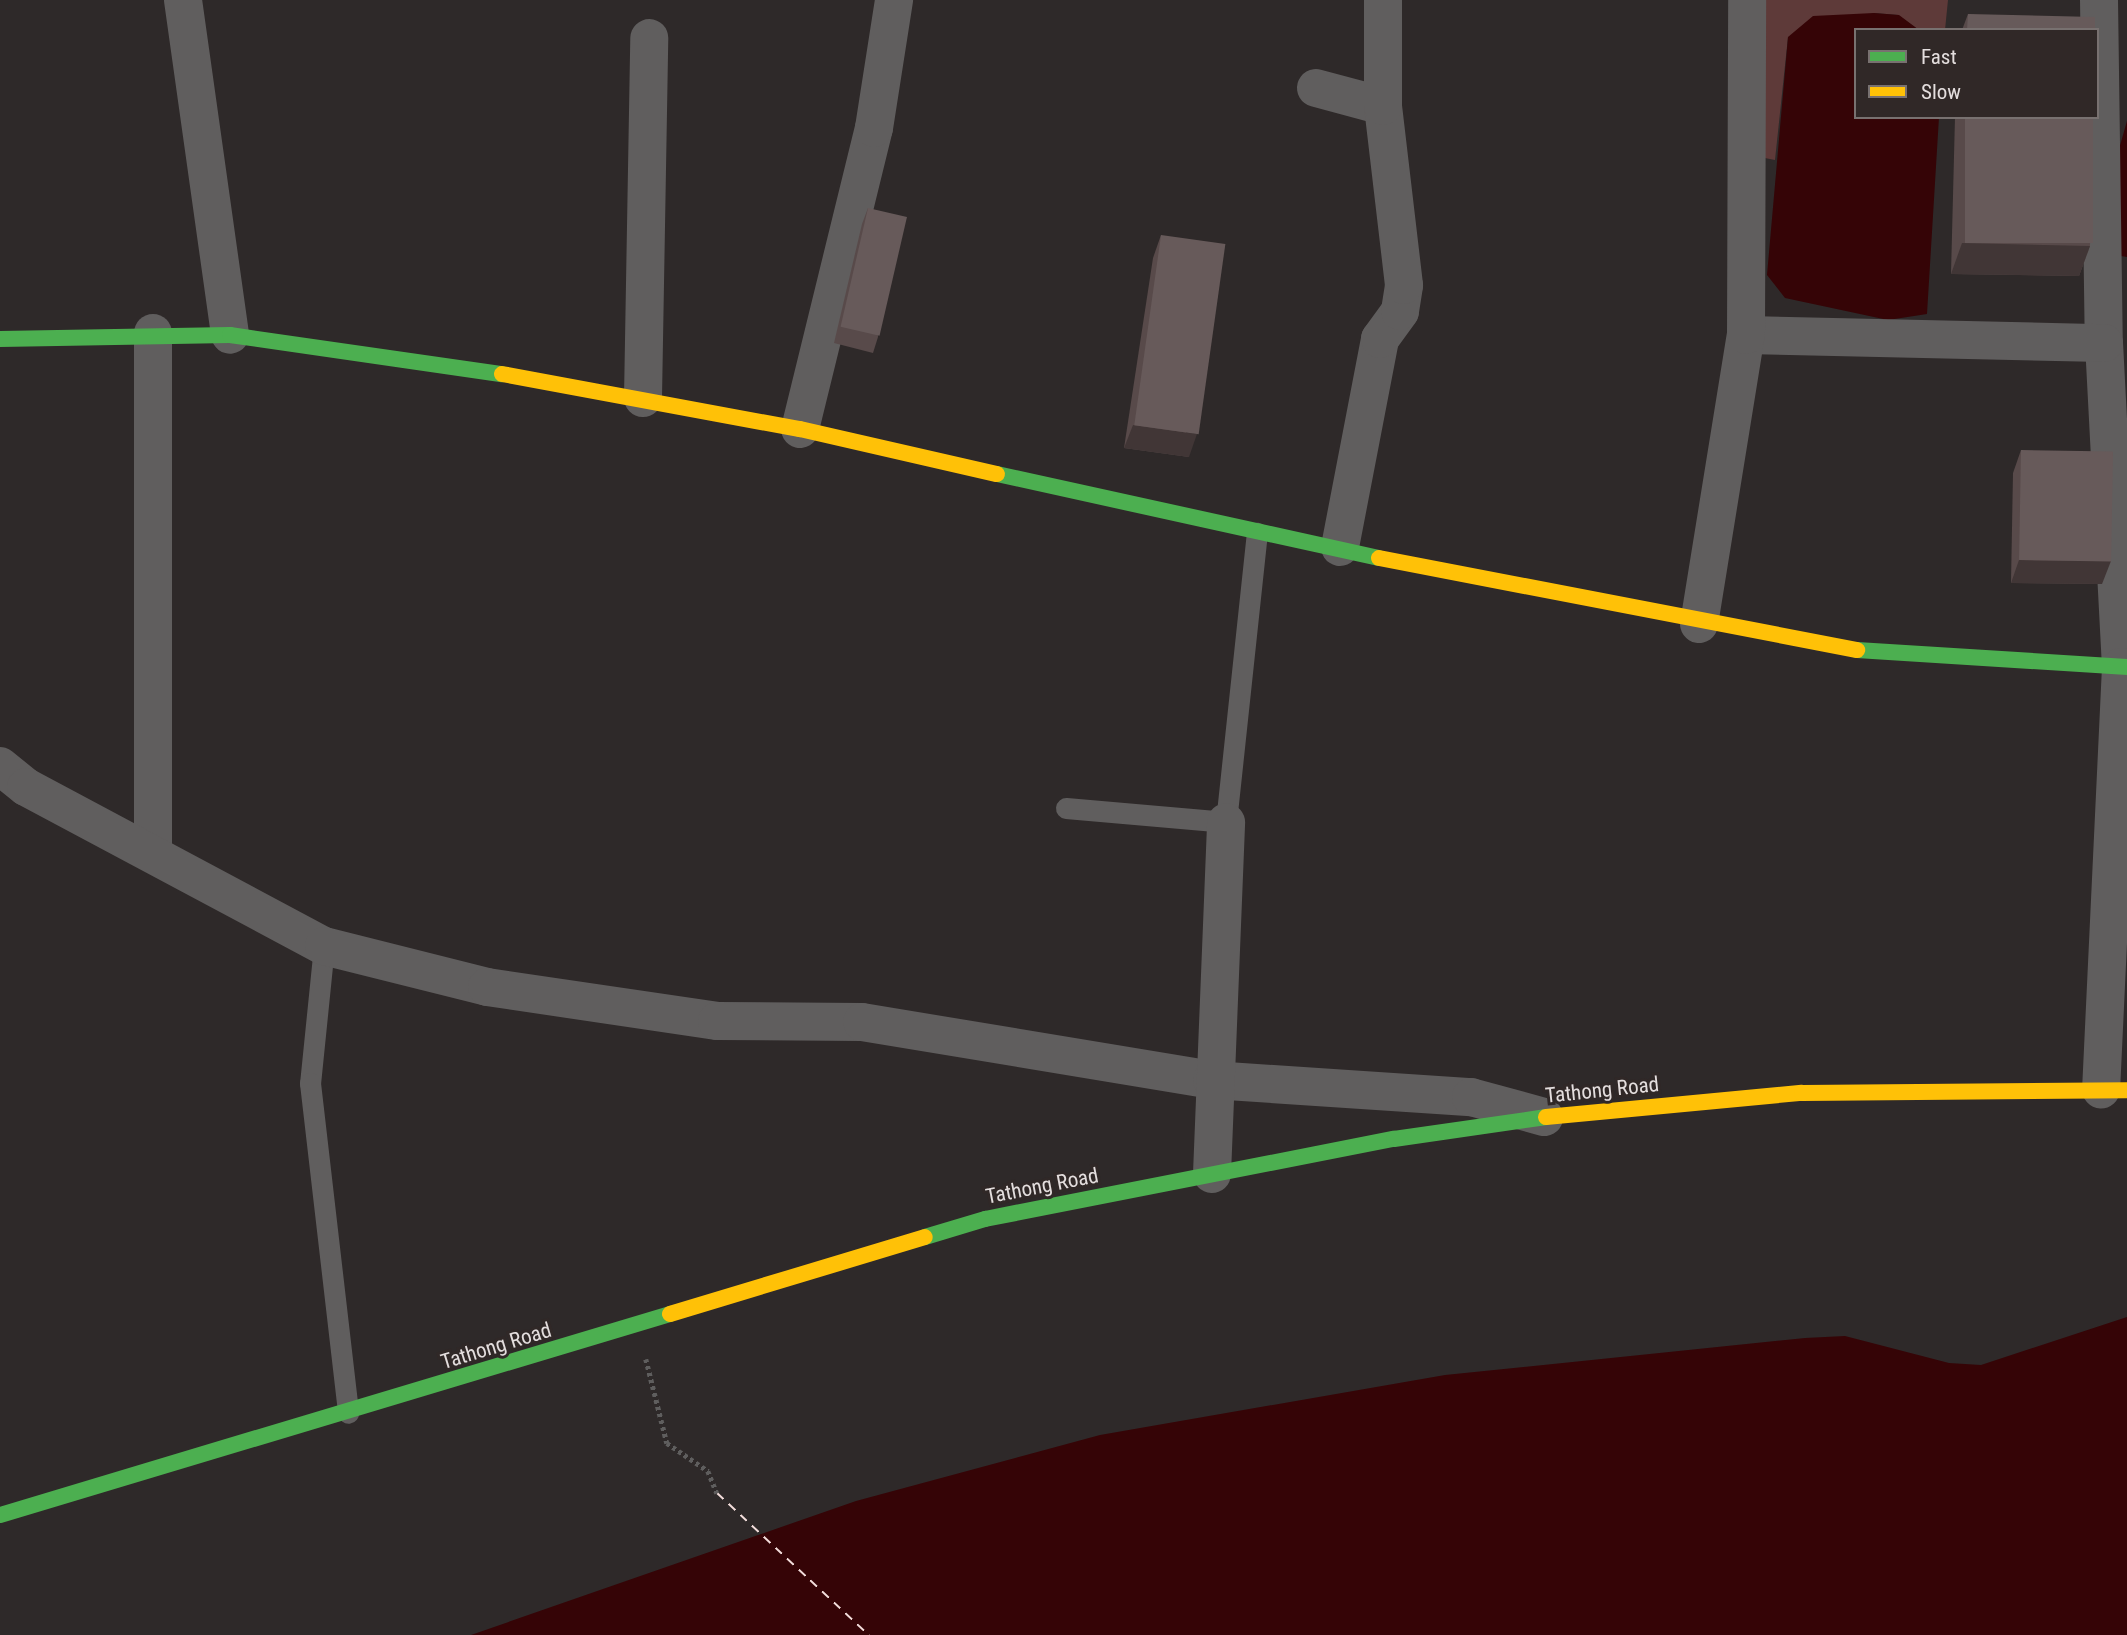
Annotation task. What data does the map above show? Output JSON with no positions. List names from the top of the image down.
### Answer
{
  "streets": {
    "main road": ["Tathong Road"]
  },
  "legend": ["Fast", "Slow"]
}
